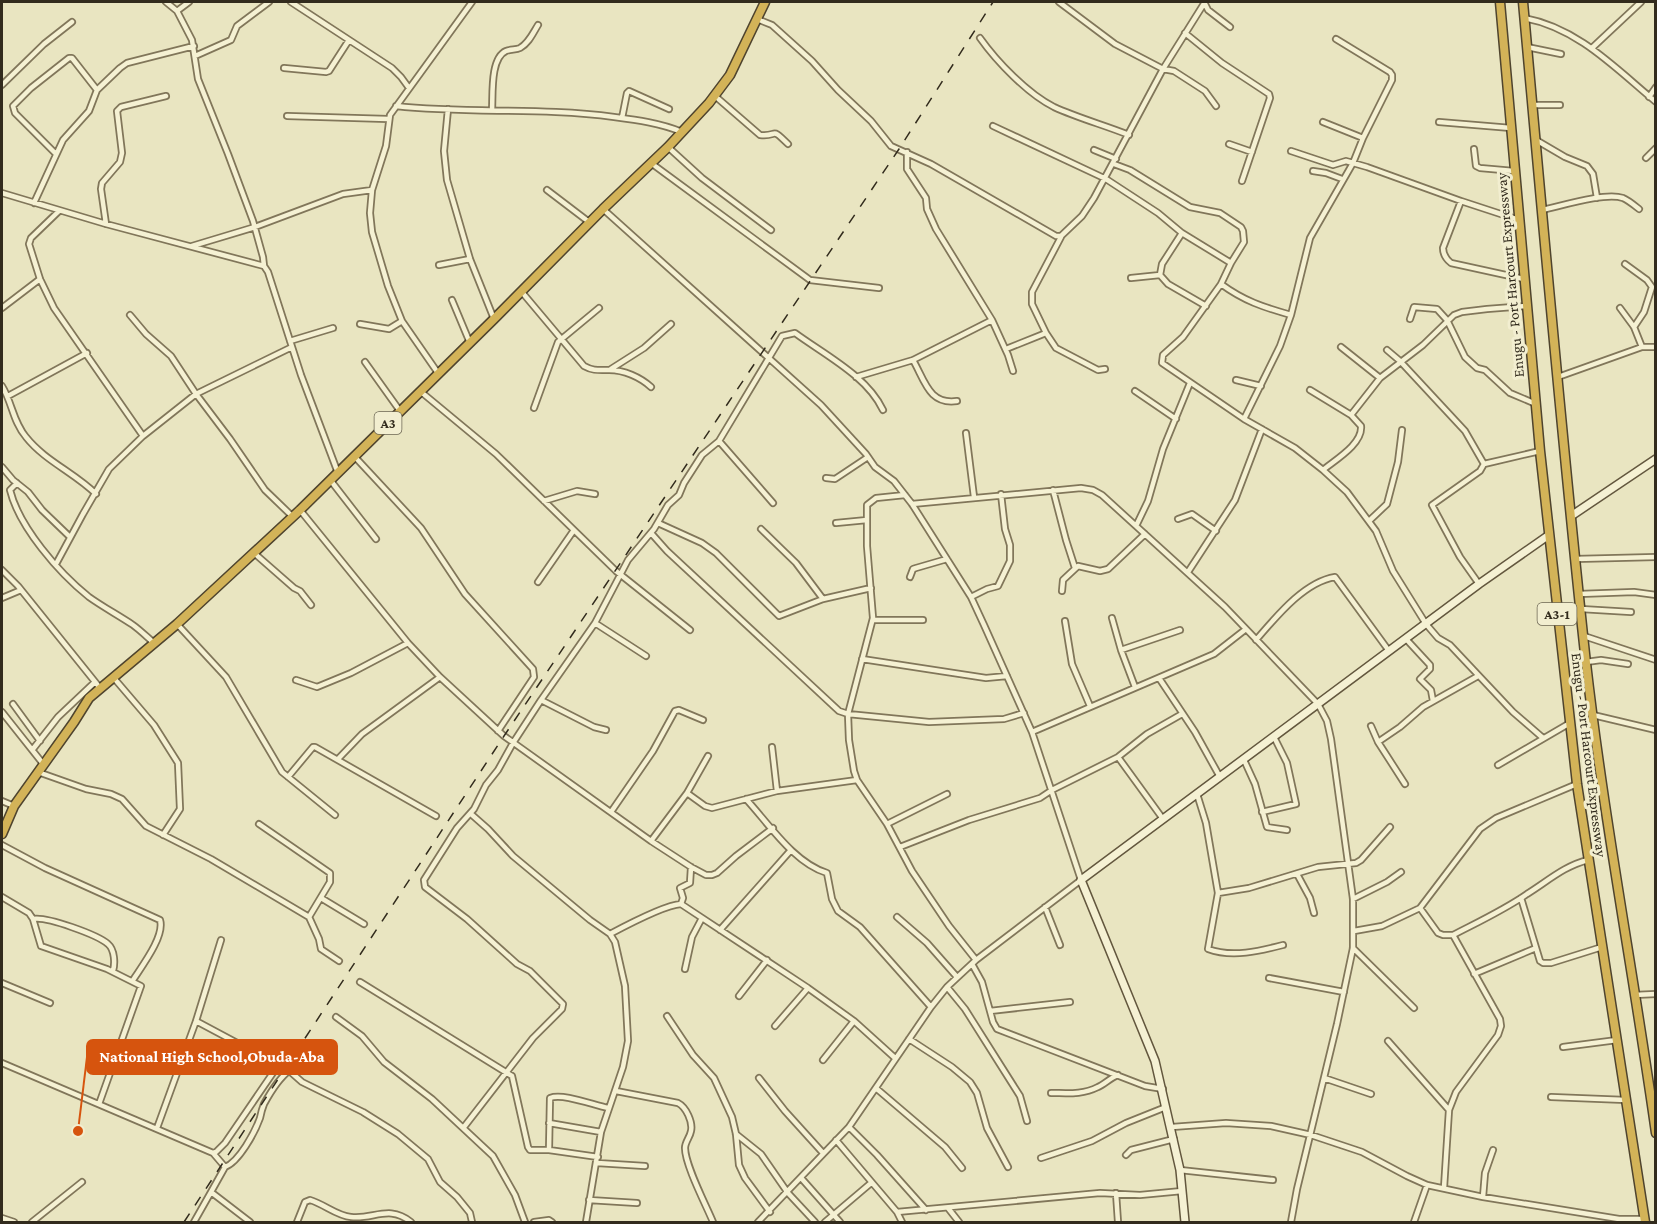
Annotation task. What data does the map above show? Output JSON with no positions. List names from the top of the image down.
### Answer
{
  "streets": {
    "highway": ["Enugu - Port Harcourt Expressway", "A3", "A3-1"]
  },
  "places": ["National High School,Obuda-Aba"]
}
